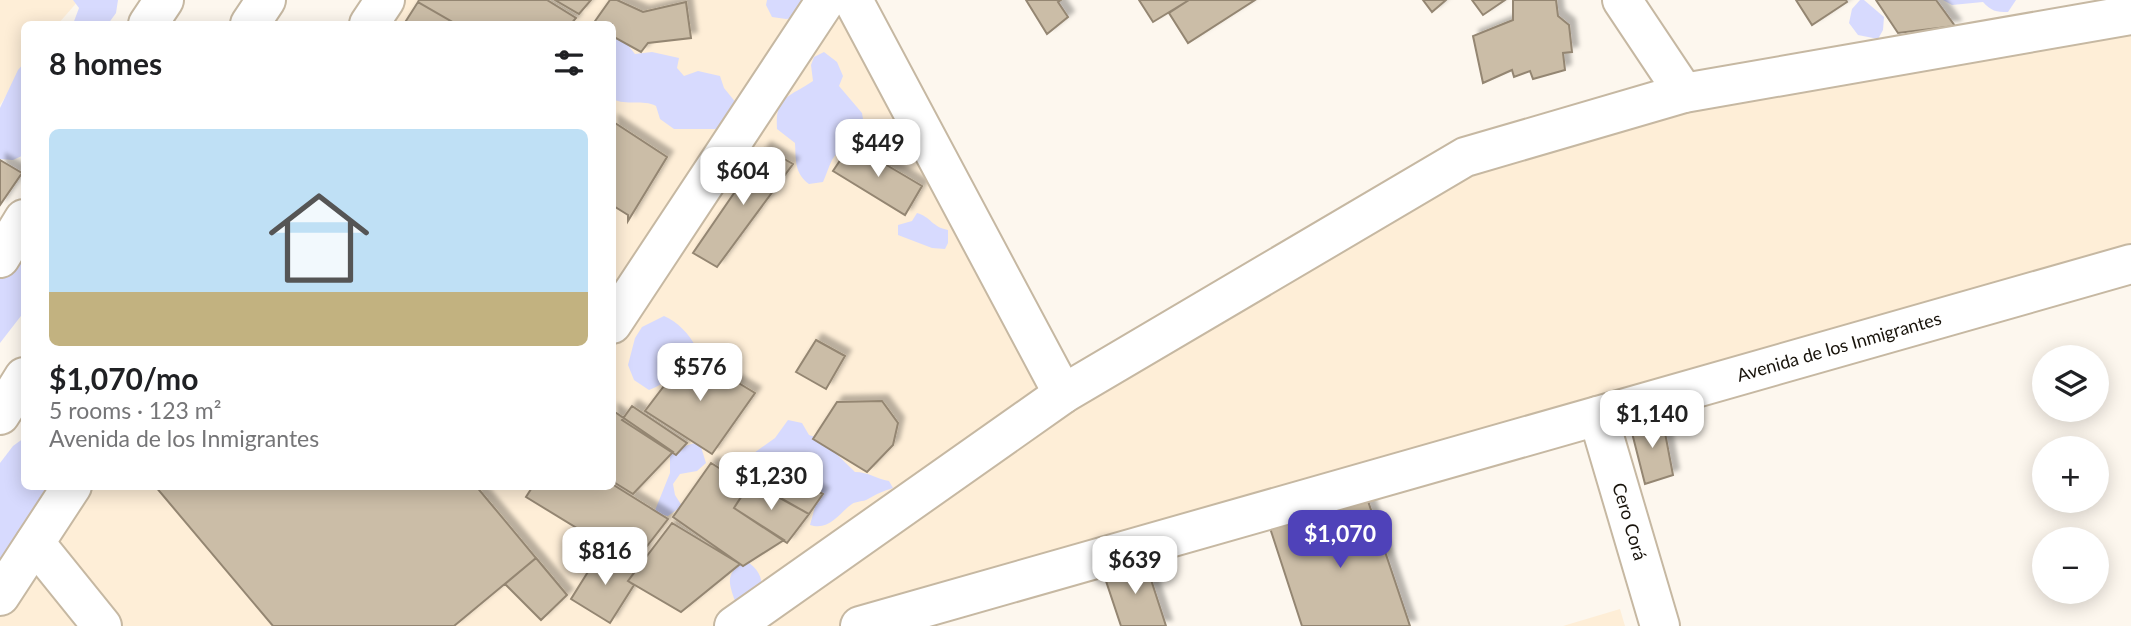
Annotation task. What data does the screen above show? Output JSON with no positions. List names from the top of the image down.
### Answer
{
  "streets": {
    "main road": ["Avenida de los Inmigrantes", "Cero Corá"]
  },
  "crossings": [
    ["Avenida de los Inmigrantes", "Cero Corá"]
  ],
  "page": {
    "heading": "8 homes",
    "list": [
      {
        "name": "$1,070/mo",
        "note": "5 rooms · 123 m² · Avenida de los Inmigrantes"
      }
    ],
    "price": [
      "$449",
      "$604",
      "$576",
      "$1,140",
      "$1,230",
      "$1,070",
      "$816",
      "$639"
    ],
    "map_buttons": ["+", "−"]
  }
}
